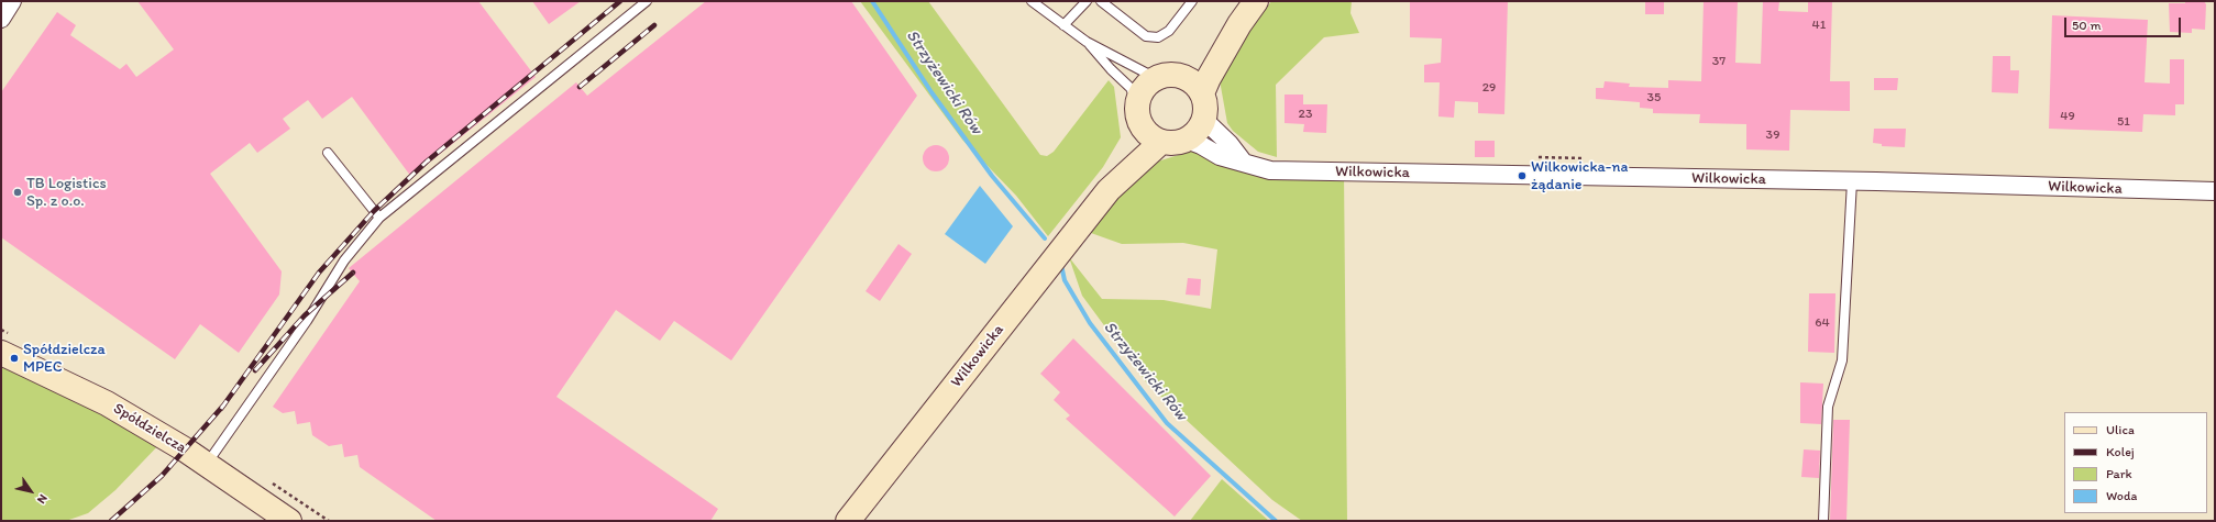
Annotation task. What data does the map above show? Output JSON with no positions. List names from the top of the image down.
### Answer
{
  "streets": {
    "main road": ["Wilkowicka", "Spółdzielcza"]
  },
  "water": ["Strzyżewicki Rów"],
  "places": ["Wilkowicka-na żądanie", "TB Logistics Sp. z o.o.", "Spółdzielcza MPEC"],
  "house_numbers": [
    "41",
    "37",
    "29",
    "35",
    "23",
    "49",
    "51",
    "39",
    "64"
  ],
  "legend": [
    "Ulica",
    "Kolej",
    "Park",
    "Woda"
  ],
  "scale_bar": "50 m",
  "north": "bottom right"
}
